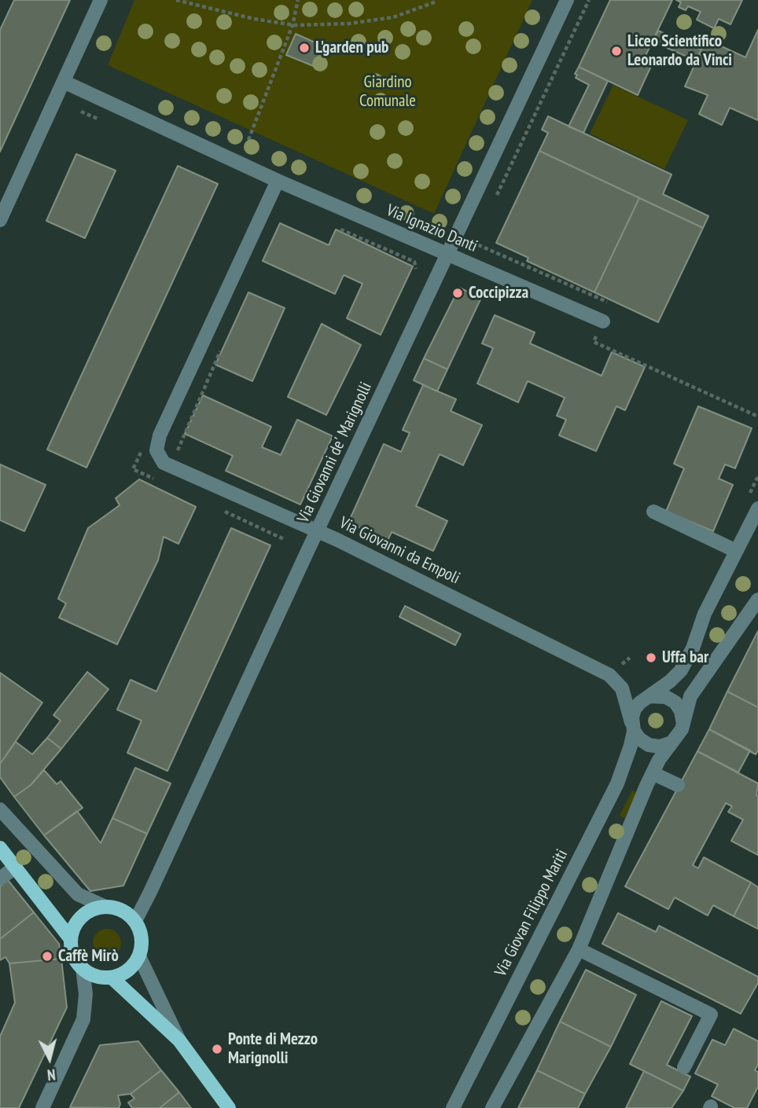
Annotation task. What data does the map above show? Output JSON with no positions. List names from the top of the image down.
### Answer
{
  "streets": {
    "street": [
      "Via Ignazio Danti",
      "Via Giovanni de' Marignolli",
      "Via Giovanni da Empoli",
      "Via Giovan Filippo Mariti"
    ]
  },
  "crossings": [
    ["Via Ignazio Danti", "Via Giovanni de' Marignolli"],
    ["Via Ignazio Danti", "Via Giovanni da Empoli"],
    ["Via Giovanni de' Marignolli", "Via Giovanni da Empoli"],
    ["Via Giovanni da Empoli", "Via Giovan Filippo Mariti"]
  ],
  "parks": ["Giardino Comunale"],
  "places": [
    "L'garden pub",
    "Liceo Scientifico Leonardo da Vinci",
    "Coccipizza",
    "Uffa bar",
    "Caffè Mirò",
    "Ponte di Mezzo Marignolli"
  ],
  "north": "bottom"
}
